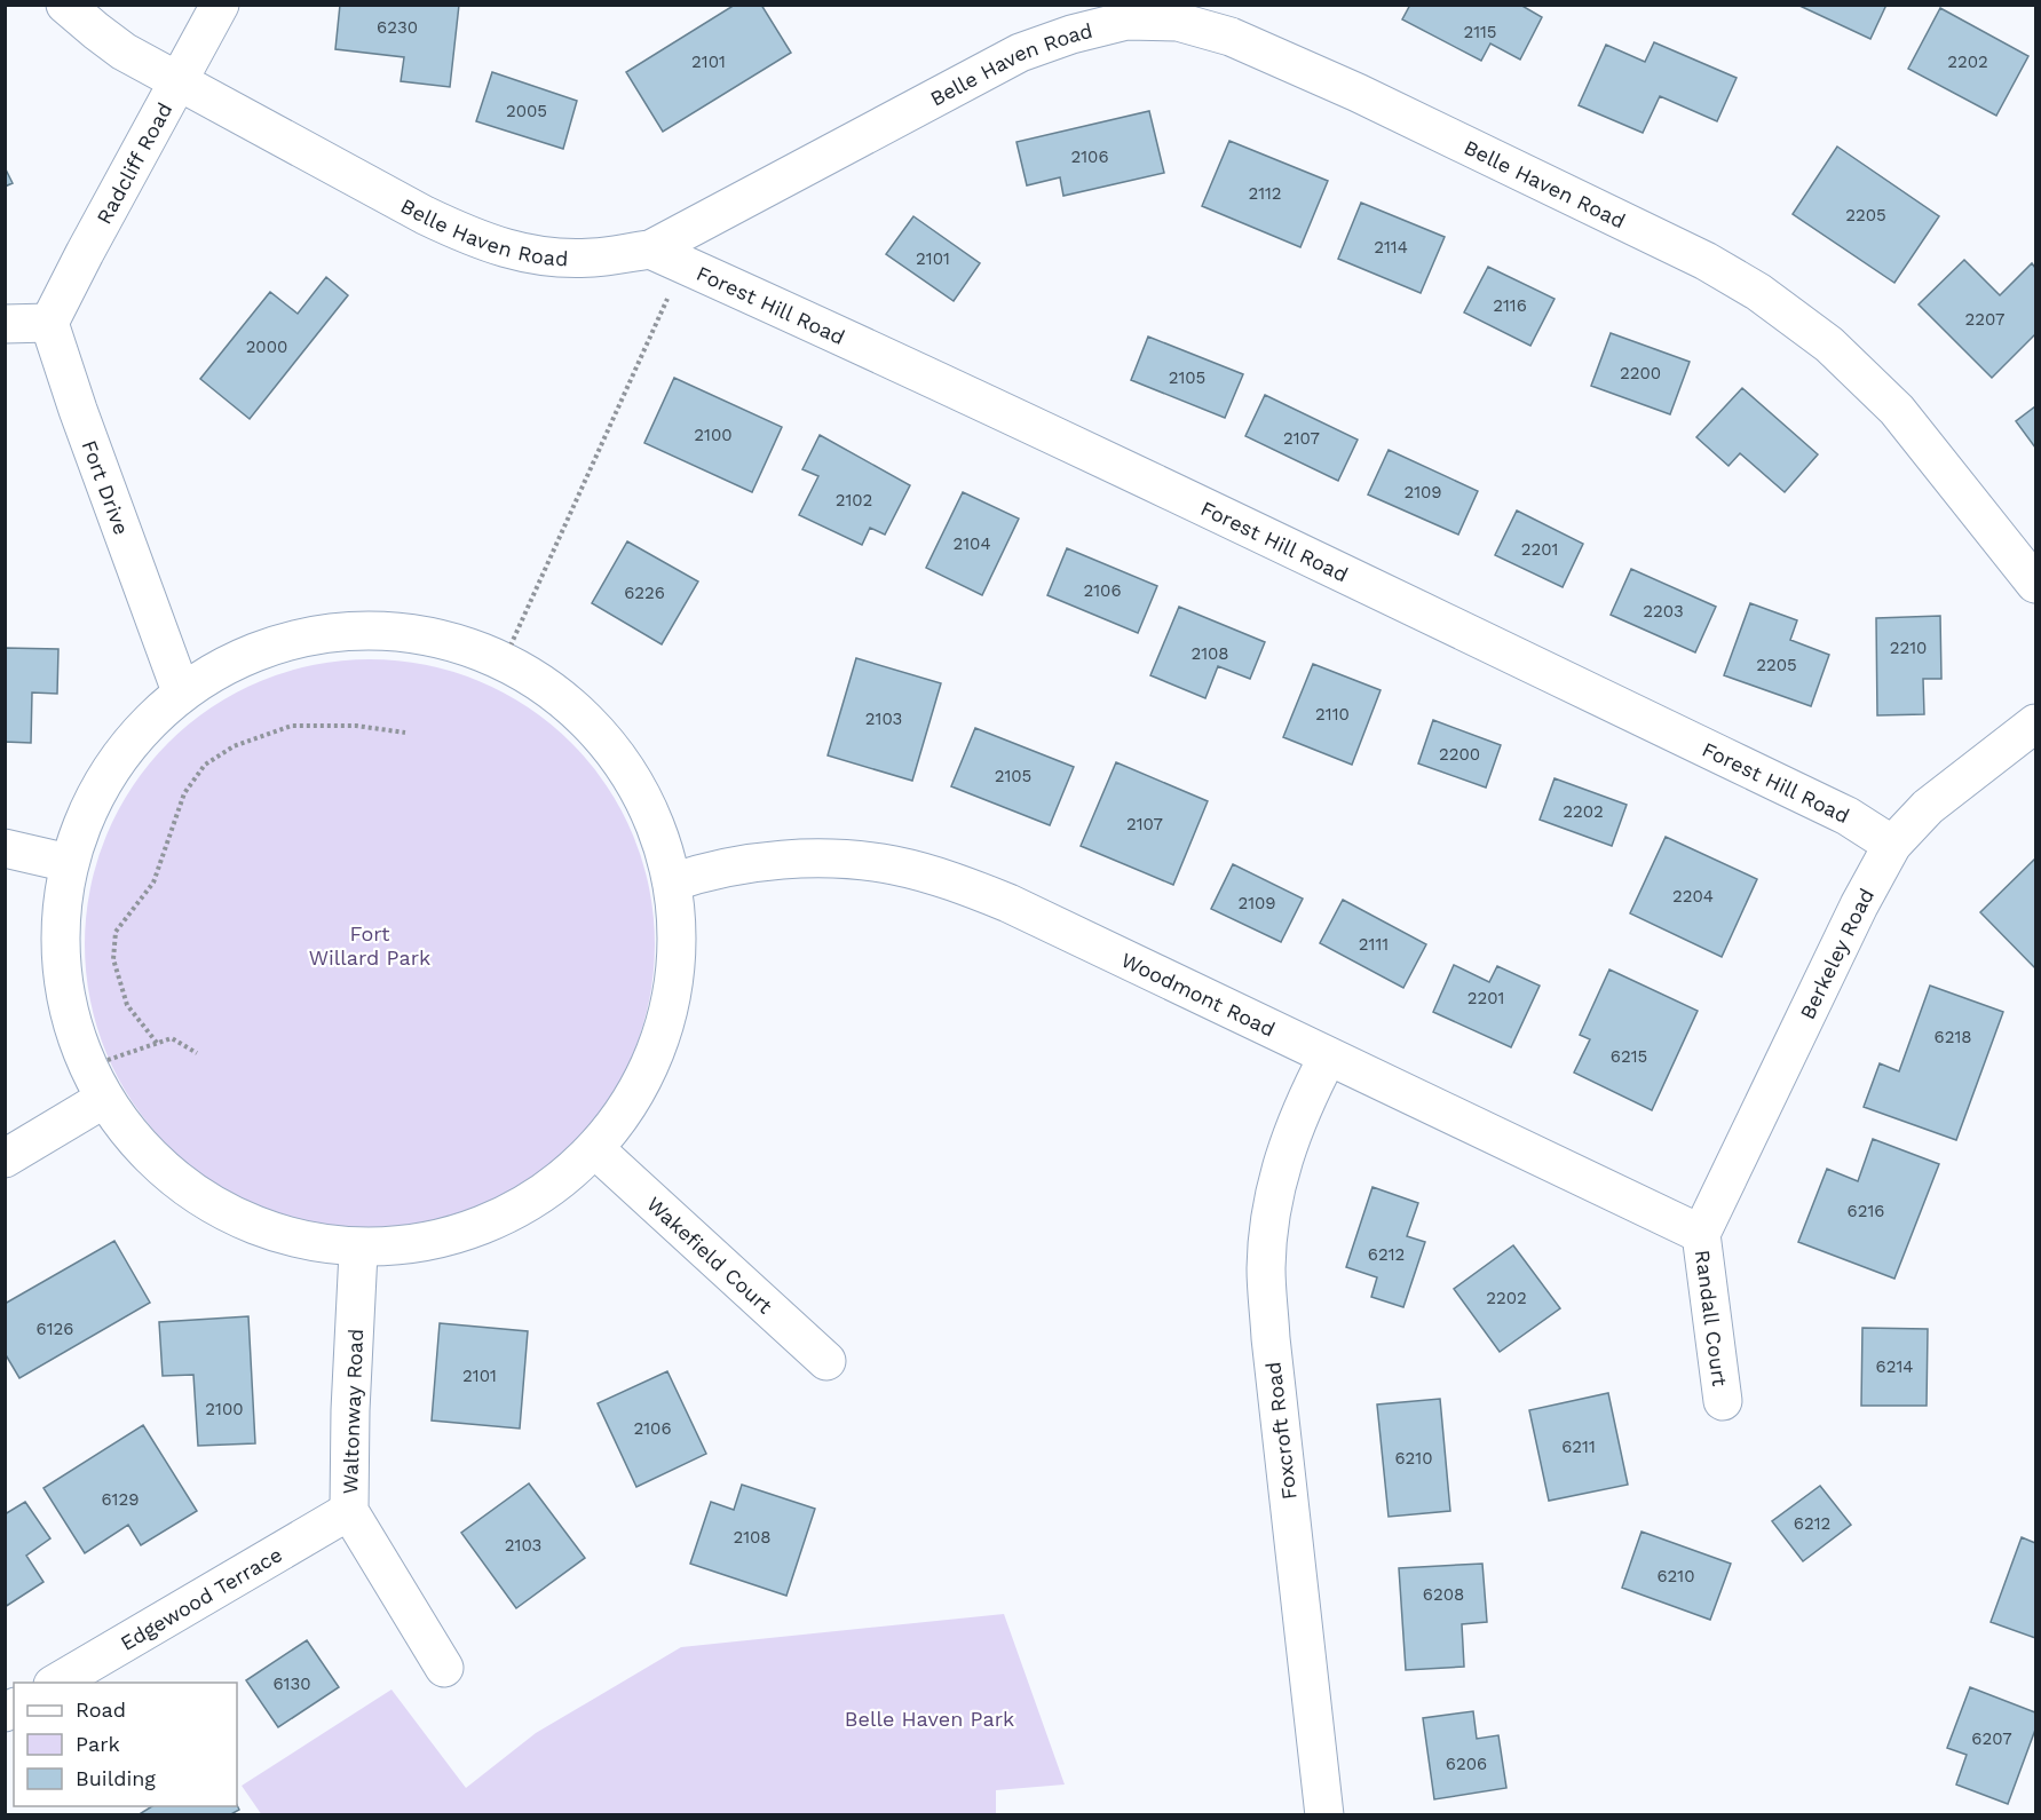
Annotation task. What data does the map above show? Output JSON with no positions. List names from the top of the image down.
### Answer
{
  "streets": {
    "street": [
      "Belle Haven Road",
      "Radcliff Road",
      "Forest Hill Road",
      "Fort Drive",
      "Berkeley Road",
      "Woodmont Road",
      "Wakefield Court",
      "Randall Court",
      "Waltonway Road",
      "Foxcroft Road",
      "Edgewood Terrace"
    ]
  },
  "crossings": [
    ["Belle Haven Road", "Radcliff Road"],
    ["Belle Haven Road", "Forest Hill Road"],
    ["Radcliff Road", "Fort Drive"],
    ["Forest Hill Road", "Berkeley Road"],
    ["Berkeley Road", "Woodmont Road"],
    ["Berkeley Road", "Randall Court"],
    ["Woodmont Road", "Randall Court"],
    ["Woodmont Road", "Foxcroft Road"],
    ["Waltonway Road", "Edgewood Terrace"]
  ],
  "parks": ["Fort Willard Park", "Belle Haven Park"],
  "house_numbers": [
    "6230",
    "2115",
    "2101",
    "2202",
    "2005",
    "2106",
    "2112",
    "2205",
    "2114",
    "2101",
    "2116",
    "2207",
    "2000",
    "2200",
    "2105",
    "2100",
    "2107",
    "2109",
    "2102",
    "2104",
    "2201",
    "2106",
    "6226",
    "2203",
    "2210",
    "2108",
    "2205",
    "2110",
    "2103",
    "2200",
    "2105",
    "2202",
    "2107",
    "2204",
    "2109",
    "2111",
    "2201",
    "6218",
    "6215",
    "6216",
    "6212",
    "2202",
    "6126",
    "6214",
    "2101",
    "2100",
    "2106",
    "6211",
    "6210",
    "6129",
    "6212",
    "2108",
    "2103",
    "6210",
    "6208",
    "6130",
    "6207",
    "6206"
  ],
  "legend": ["Road", "Park", "Building"]
}
